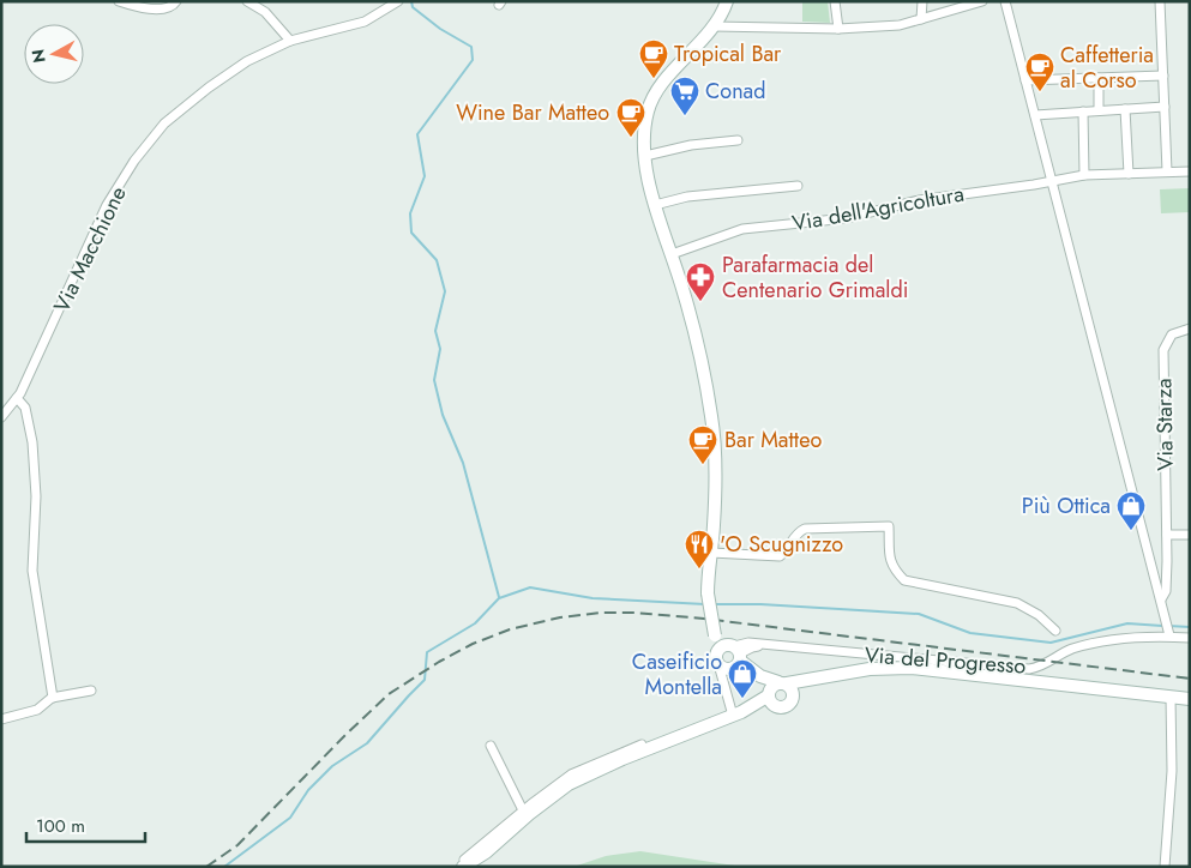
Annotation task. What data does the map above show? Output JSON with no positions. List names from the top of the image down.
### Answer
{
  "streets": {
    "street": [
      "Via dell'Agricoltura",
      "Via Macchione",
      "Via Starza",
      "Via del Progresso"
    ]
  },
  "places": {
    "cafe": [
      "Tropical Bar",
      "Caffetteria al Corso",
      "Wine Bar Matteo",
      "Bar Matteo"
    ],
    "supermarket": ["Conad"],
    "pharmacy": ["Parafarmacia del Centenario Grimaldi"],
    "shop": ["Più Ottica", "Caseificio Montella"],
    "restaurant": ["'O Scugnizzo"]
  },
  "scale_bar": "100 m",
  "north": "left"
}
